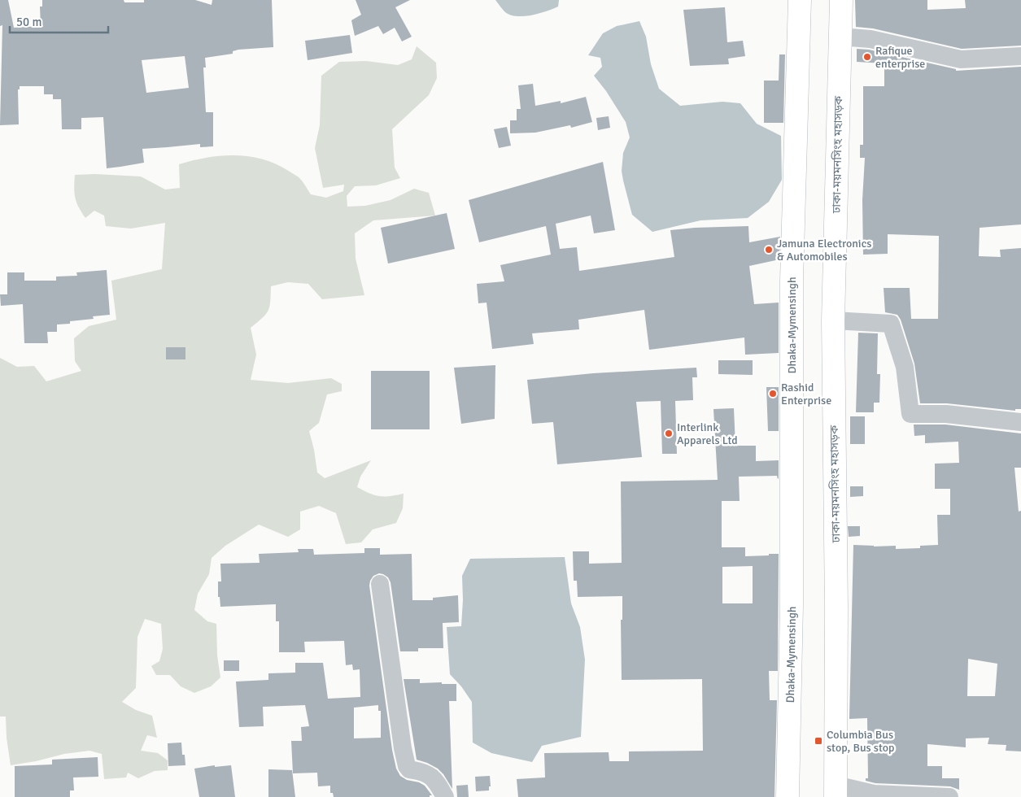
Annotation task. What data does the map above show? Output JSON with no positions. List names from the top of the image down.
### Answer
{
  "streets": {
    "highway": ["ঢাকা-ময়মনসিংহ মহাসড়ক", "Dhaka-Mymensingh"]
  },
  "places": {
    "other": [
      "Rafique enterprise",
      "Jamuna Electronics & Automobiles",
      "Rashid Enterprise",
      "Interlink Apparels Ltd"
    ],
    "transit": ["Columbia Bus stop, Bus stop"]
  },
  "scale_bar": "50 m"
}
